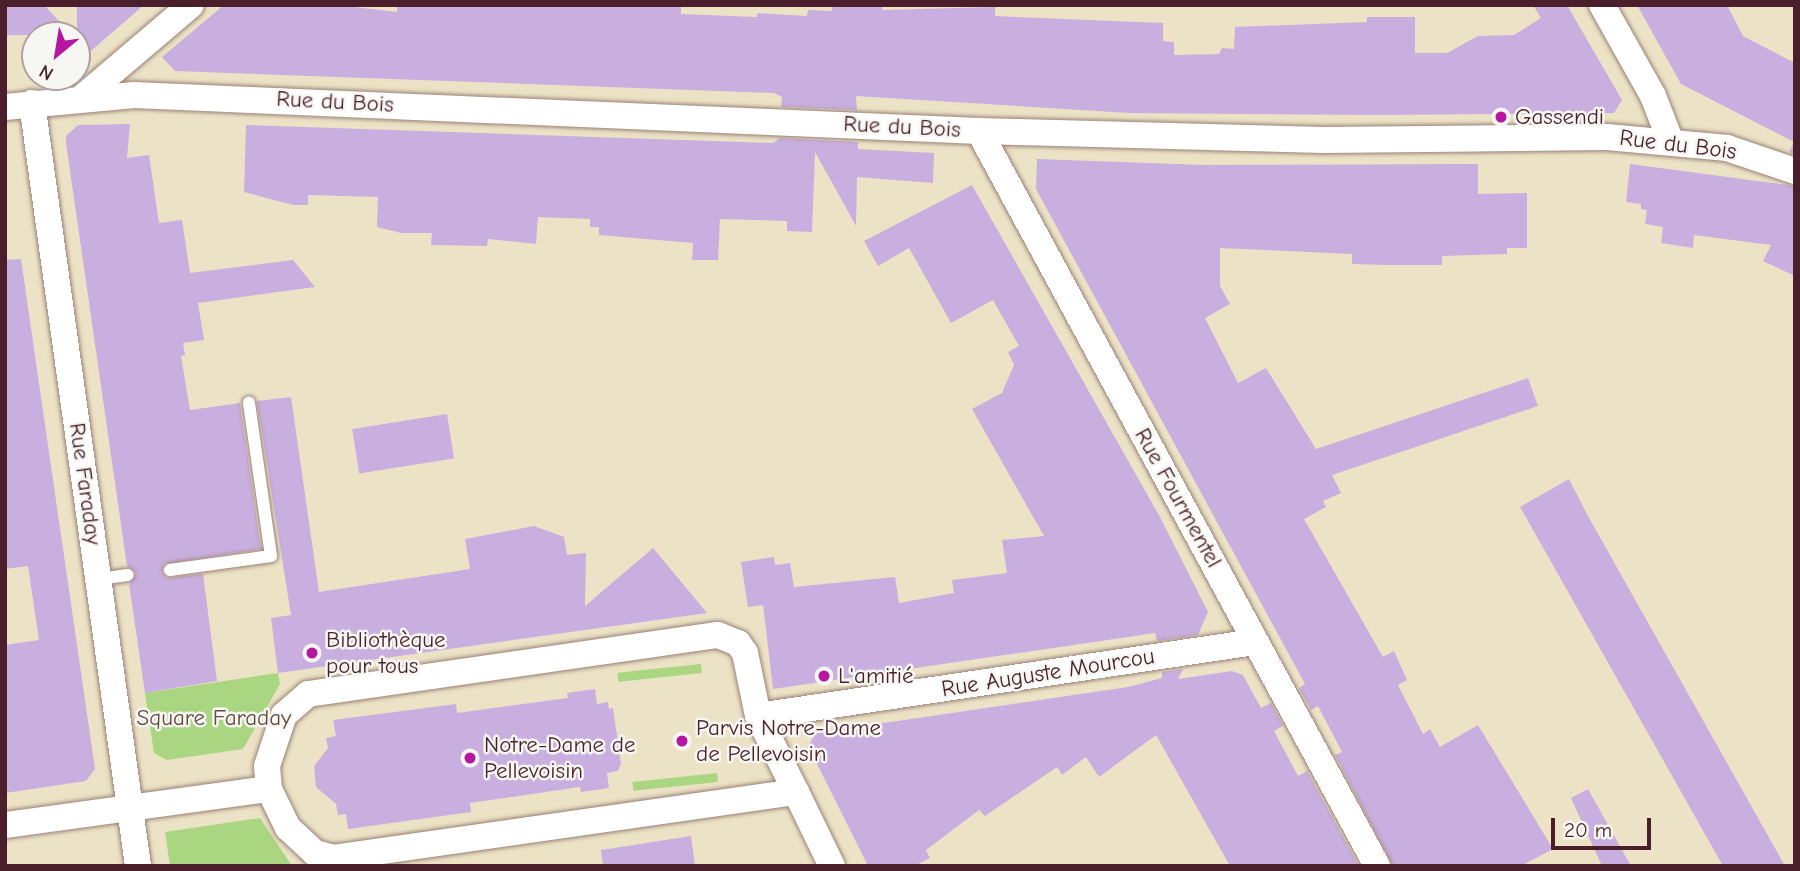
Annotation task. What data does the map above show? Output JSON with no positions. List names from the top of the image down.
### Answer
{
  "streets": {
    "street": [
      "Rue du Bois",
      "Rue Faraday",
      "Rue Fourmentel",
      "Rue Auguste Mourcou"
    ]
  },
  "crossings": [
    ["Rue du Bois", "Rue Faraday"],
    ["Rue du Bois", "Rue Fourmentel"],
    ["Rue Fourmentel", "Rue Auguste Mourcou"]
  ],
  "parks": ["Square Faraday"],
  "places": [
    "Gassendi",
    "Bibliothèque pour tous",
    "L'amitié",
    "Parvis Notre-Dame de Pellevoisin",
    "Notre-Dame de Pellevoisin"
  ],
  "scale_bar": "20 m",
  "north": "bottom left"
}
